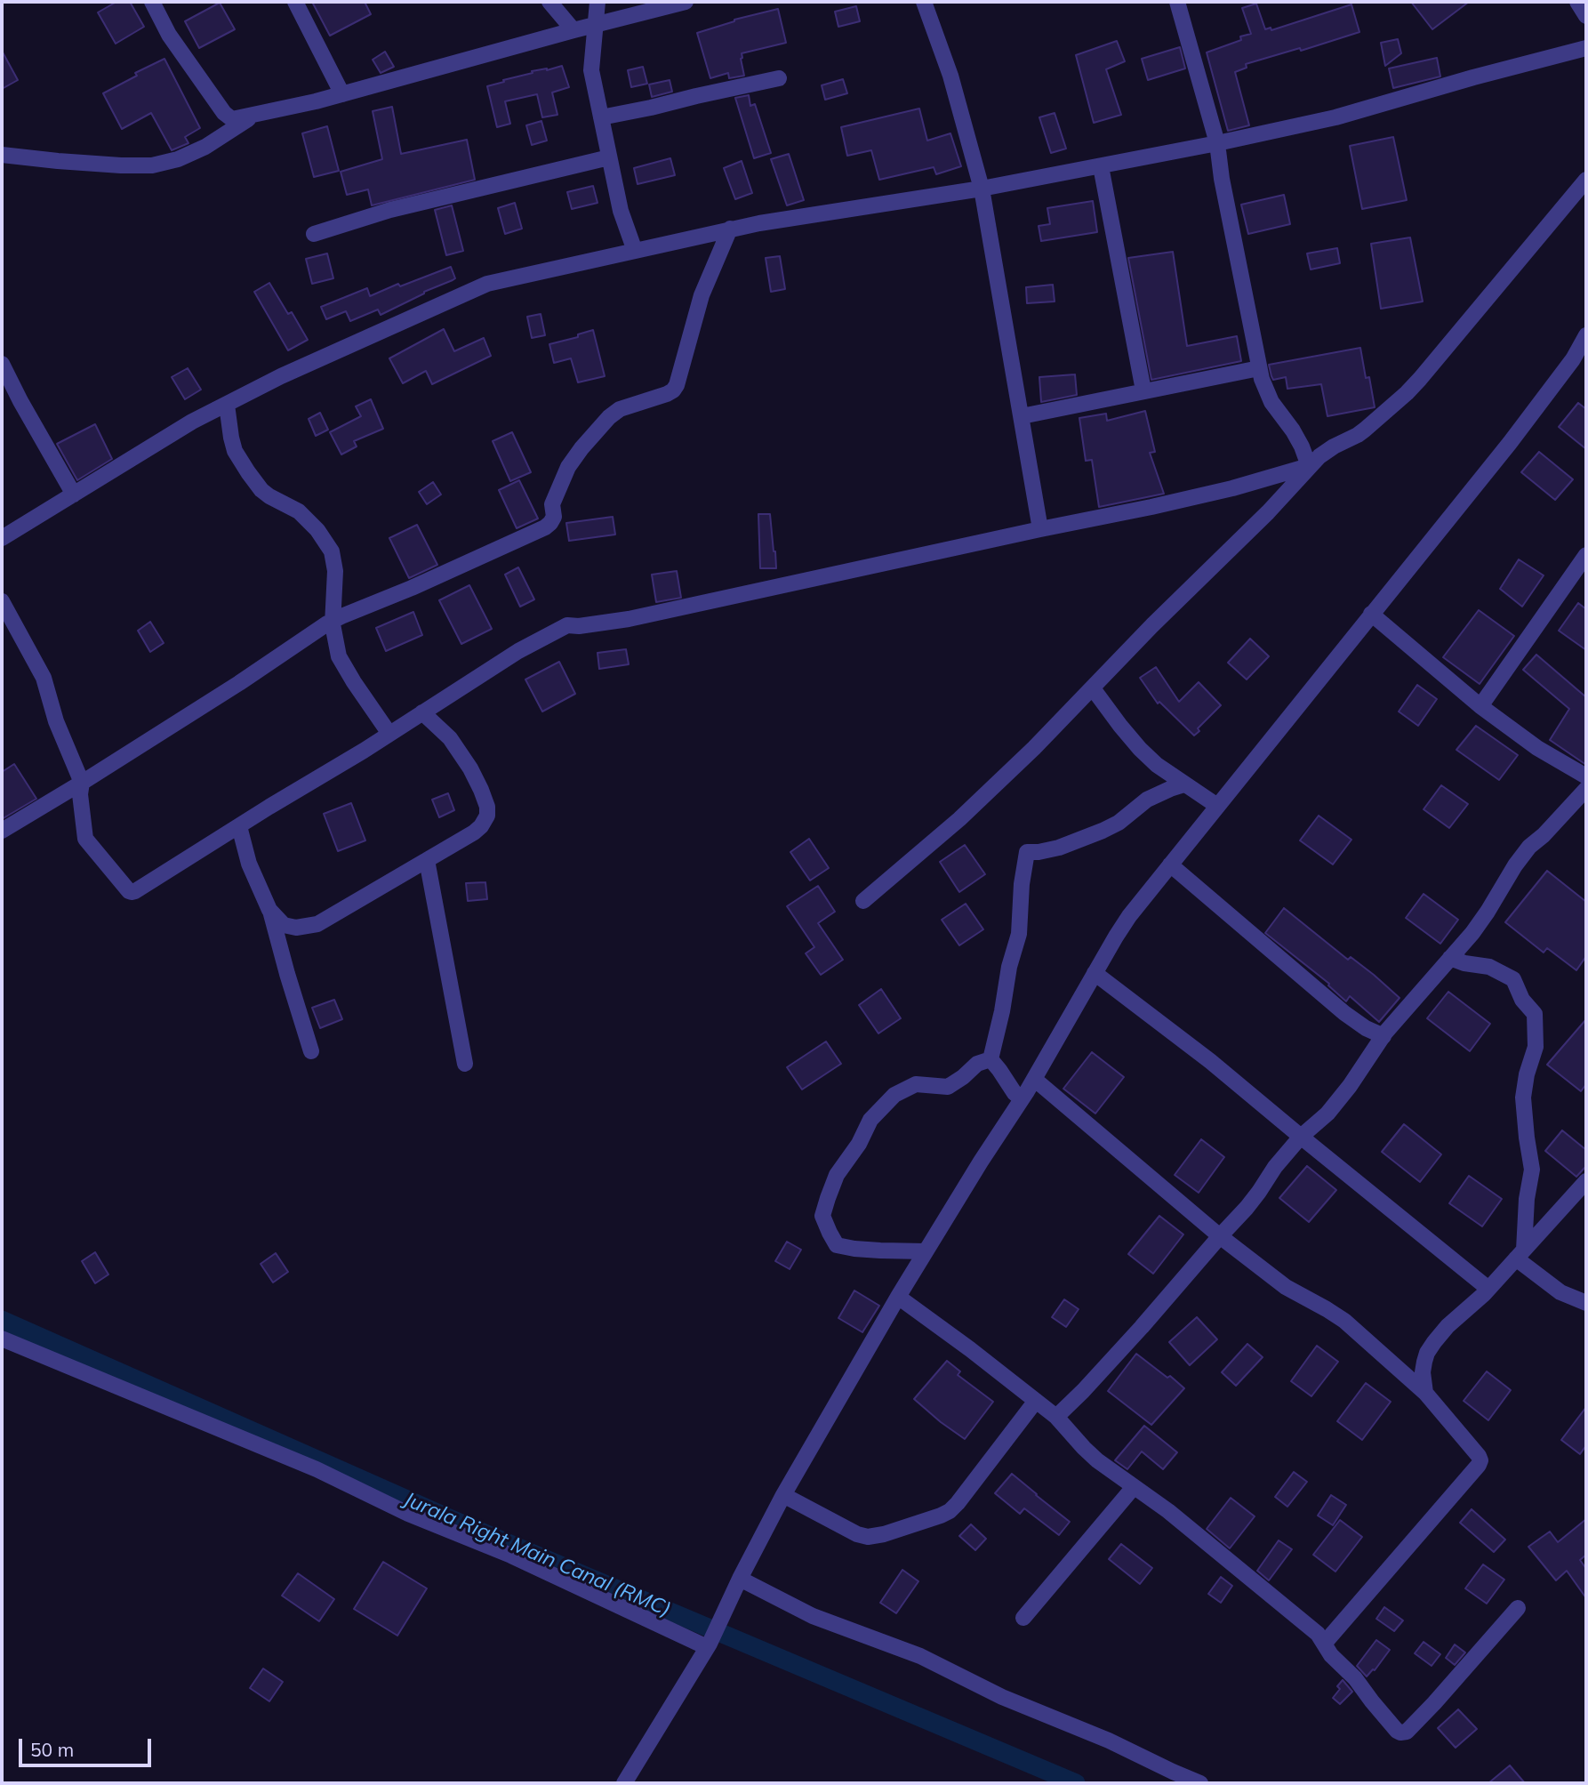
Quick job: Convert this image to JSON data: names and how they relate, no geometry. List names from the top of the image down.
{
  "water": ["Jurala Right Main Canal (RMC)"],
  "scale_bar": "50 m"
}
